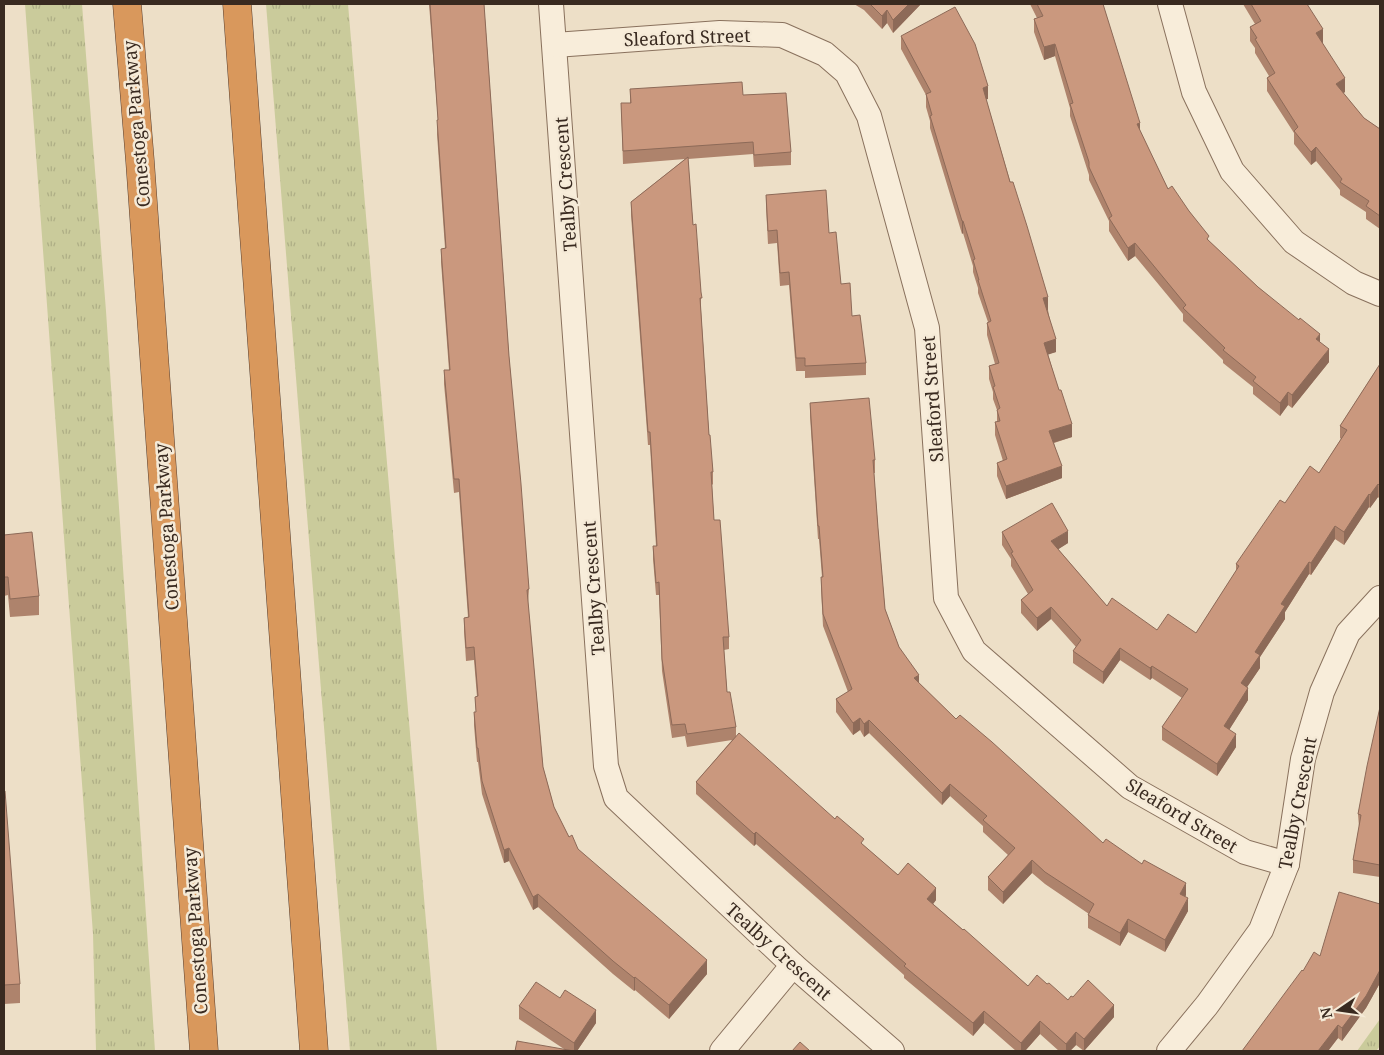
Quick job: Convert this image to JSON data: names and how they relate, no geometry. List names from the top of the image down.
{
  "streets": {
    "highway": ["Conestoga Parkway"],
    "street": ["Sleaford Street", "Tealby Crescent"]
  },
  "crossings": [
    ["Sleaford Street", "Tealby Crescent"]
  ],
  "north": "left"
}
